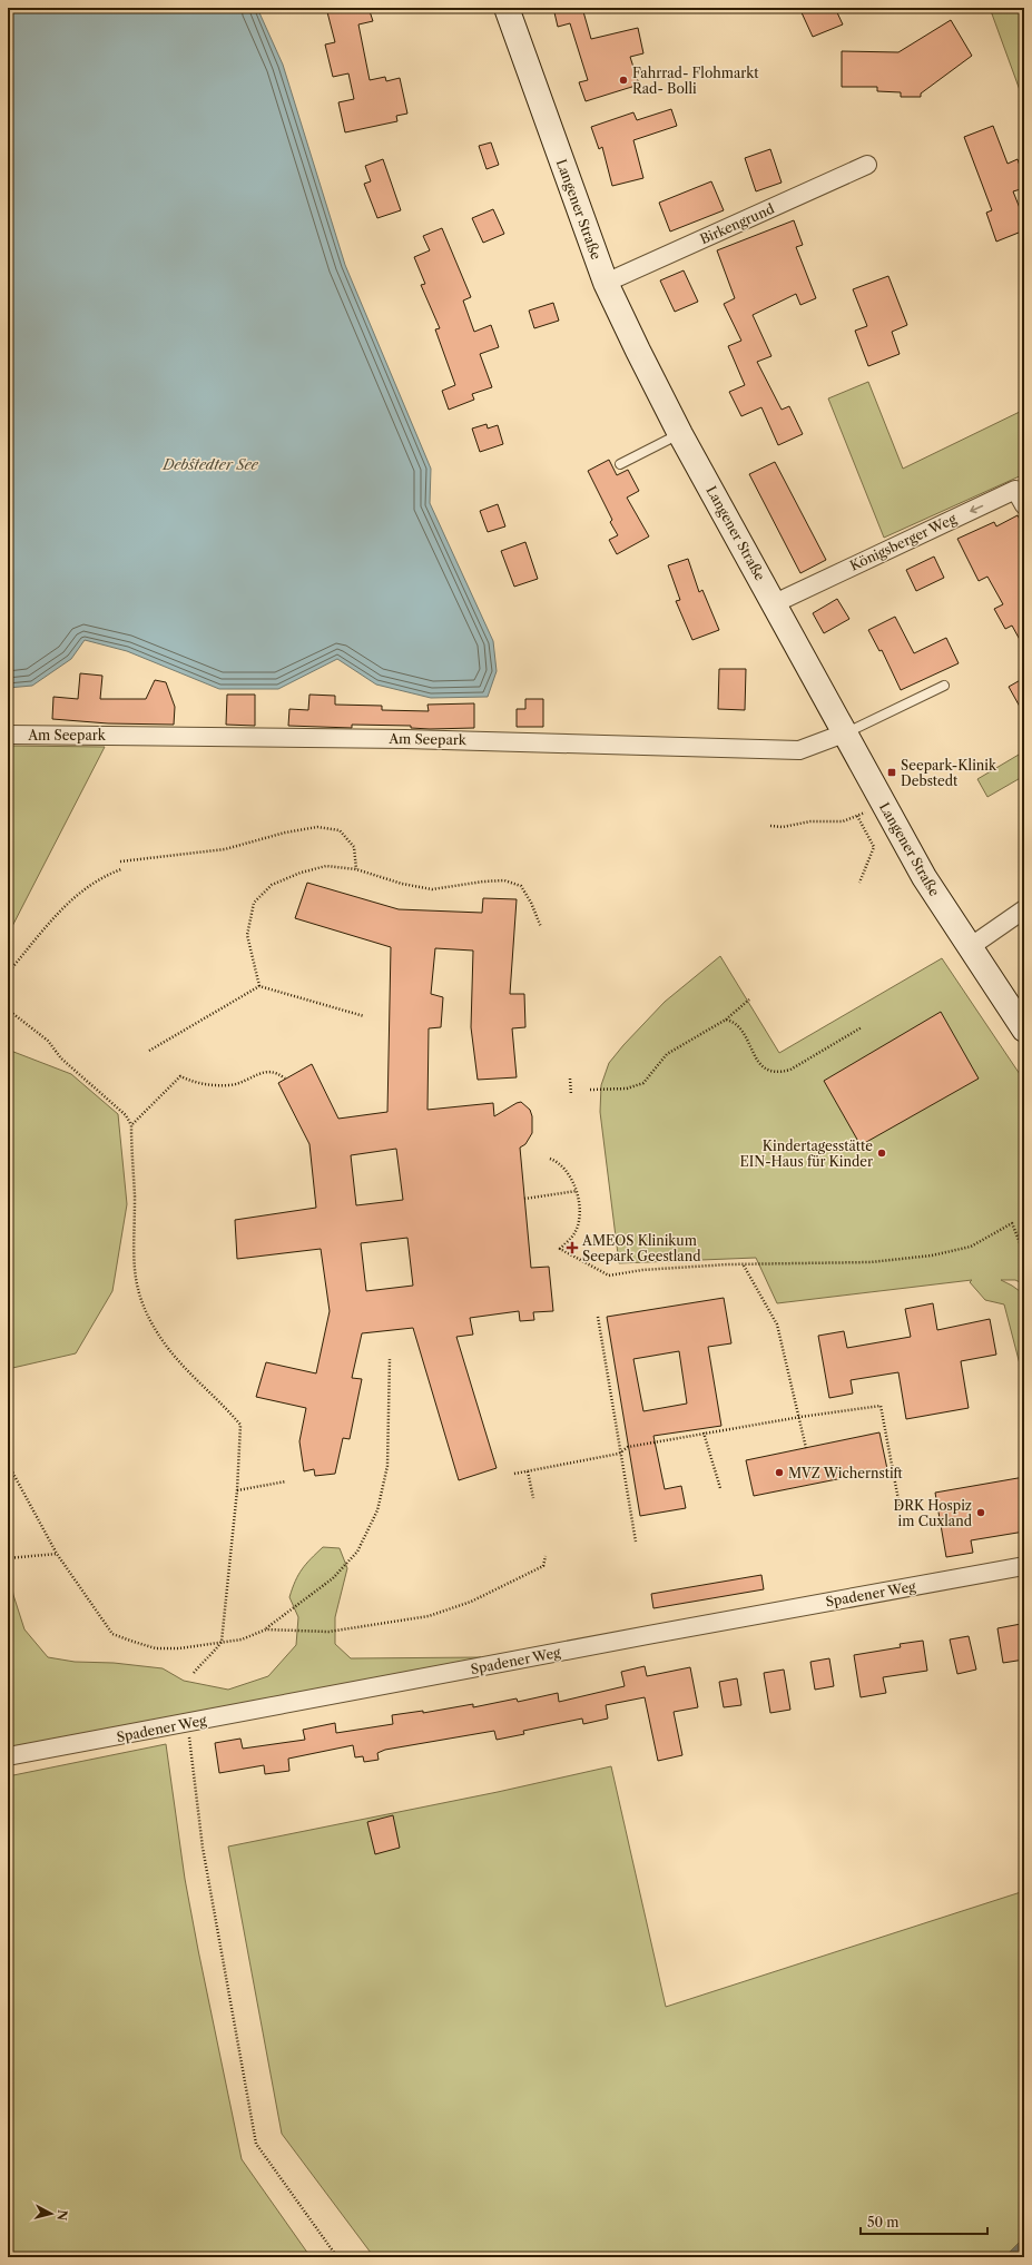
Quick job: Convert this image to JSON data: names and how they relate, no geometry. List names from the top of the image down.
{
  "streets": {
    "main road": ["Langener Straße"],
    "street": [
      "Birkengrund",
      "Königsberger Weg",
      "Am Seepark",
      "Spadener Weg"
    ]
  },
  "crossings": [
    ["Langener Straße", "Birkengrund"],
    ["Langener Straße", "Königsberger Weg"],
    ["Langener Straße", "Am Seepark"]
  ],
  "one_way": ["Königsberger Weg"],
  "water": ["Debstedter See"],
  "places": {
    "other": [
      "Fahrrad- Flohmarkt Rad- Bolli",
      "Kindertagesstätte EIN-Haus für Kinder",
      "MVZ Wichernstift",
      "DRK Hospiz im Cuxland"
    ],
    "transit": ["Seepark-Klinik Debstedt"],
    "health": ["AMEOS Klinikum Seepark Geestland"]
  },
  "scale_bar": "50 m",
  "north": "right"
}
